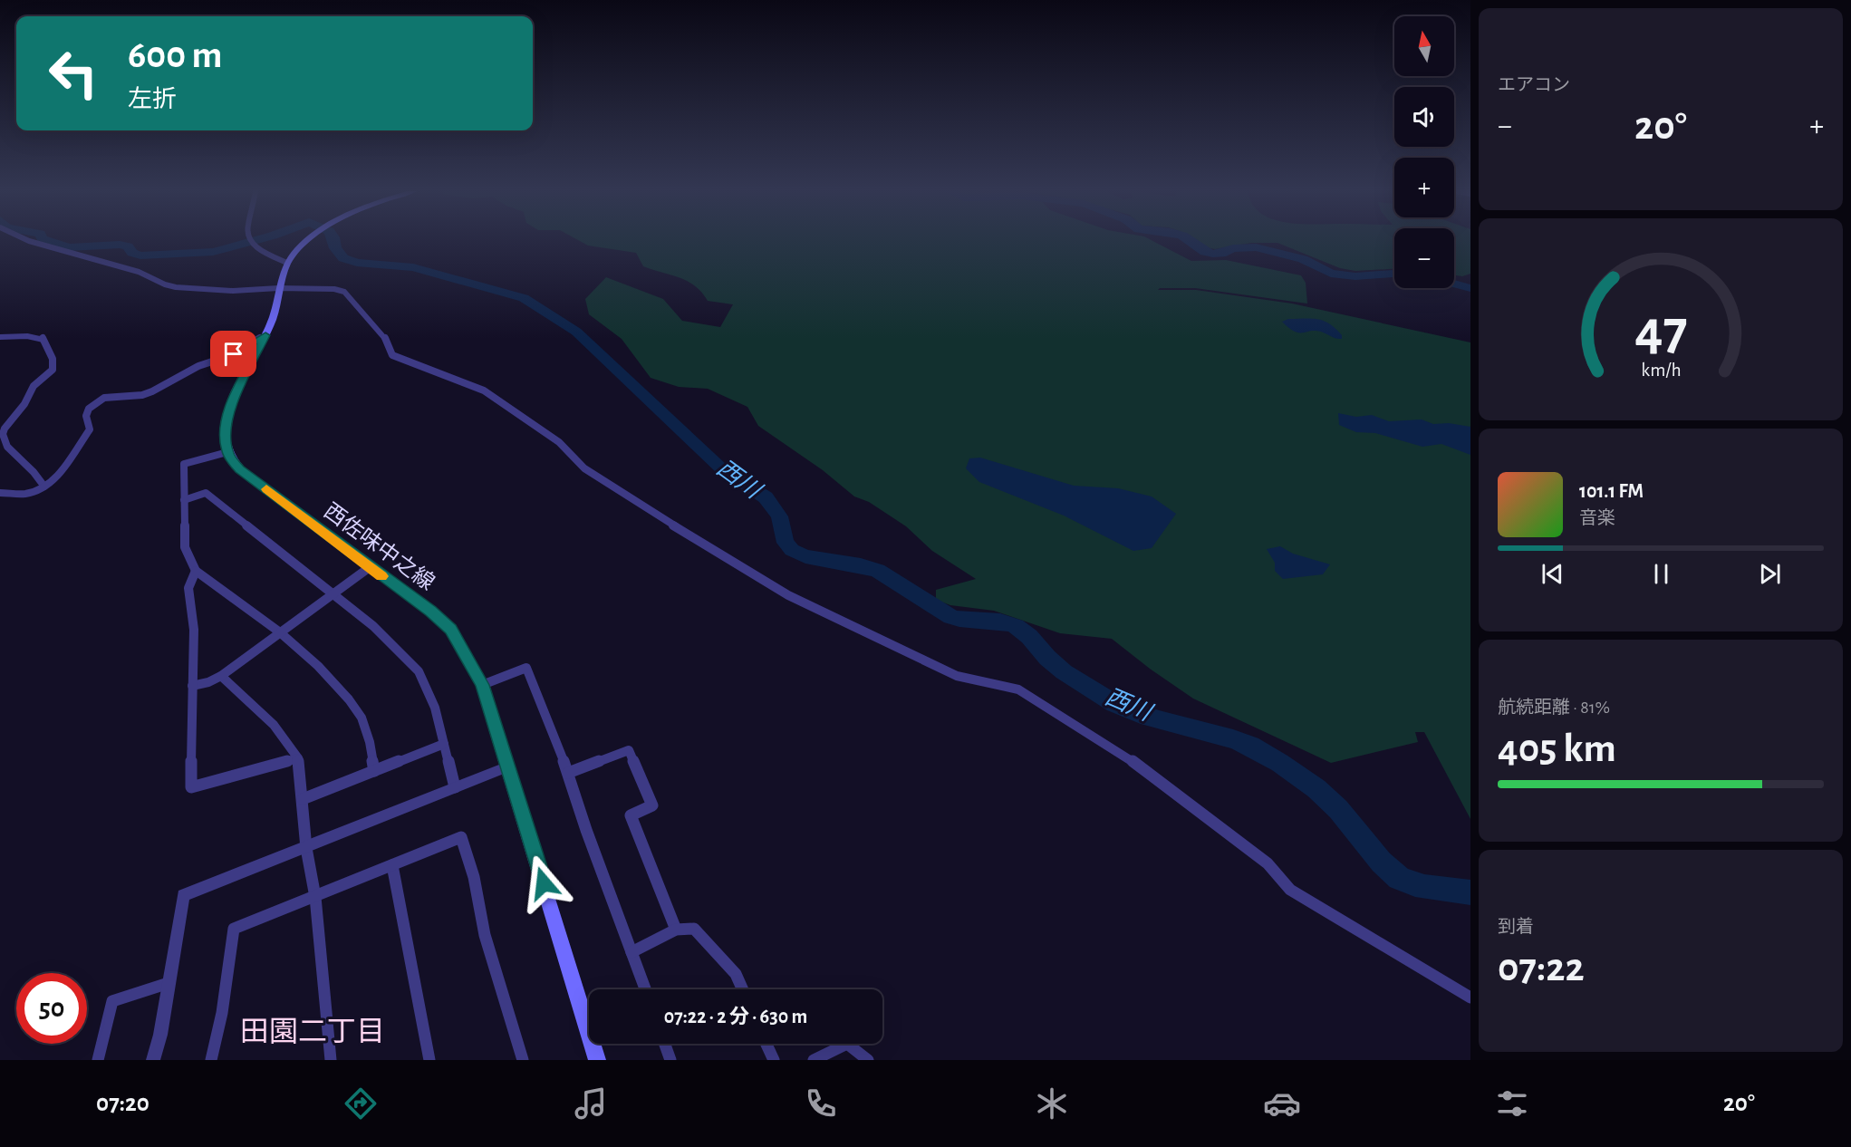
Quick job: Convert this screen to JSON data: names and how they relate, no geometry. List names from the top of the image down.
{
  "streets": {
    "main road": ["西佐味中之線"]
  },
  "districts": ["田園二丁目"],
  "water": ["西川"],
  "north": "top",
  "page": {
    "tile": [
      "エアコン",
      ["航続距離 · 81%", "405 km"],
      ["到着", "07:22"]
    ],
    "map_buttons": ["+", "−"],
    "turn": ["600 m", "左折"],
    "heat": ["−", "20°", "+"],
    "song": ["101.1 FM", "音楽"],
    "limit": "50",
    "trip": "07:22 · 2 分 · 630 m",
    "tabs": ["07:20", "20°"],
    "gauge": ["47", "km/h"]
  }
}
